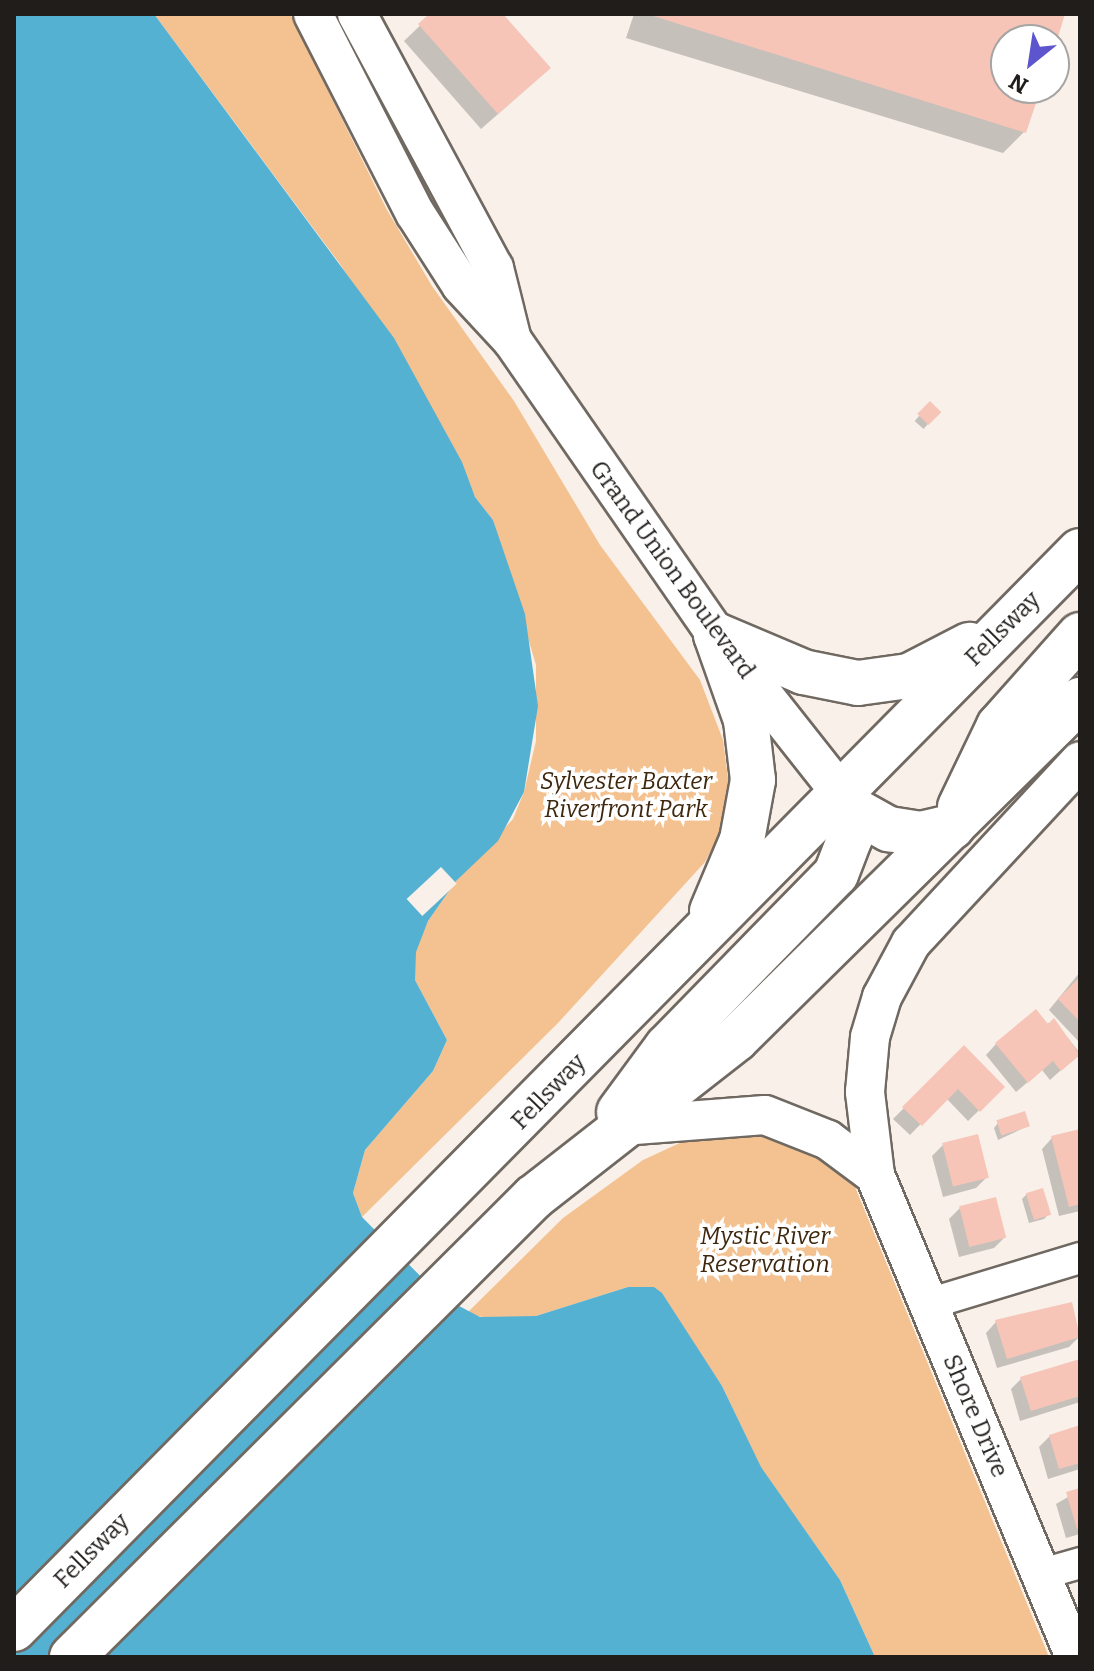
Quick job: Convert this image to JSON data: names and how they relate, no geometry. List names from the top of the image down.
{
  "streets": {
    "highway": ["Fellsway"],
    "street": ["Grand Union Boulevard", "Shore Drive"]
  },
  "crossings": [
    ["Grand Union Boulevard", "Fellsway"]
  ],
  "parks": ["Sylvester Baxter Riverfront Park", "Mystic River Reservation"],
  "north": "bottom left"
}
